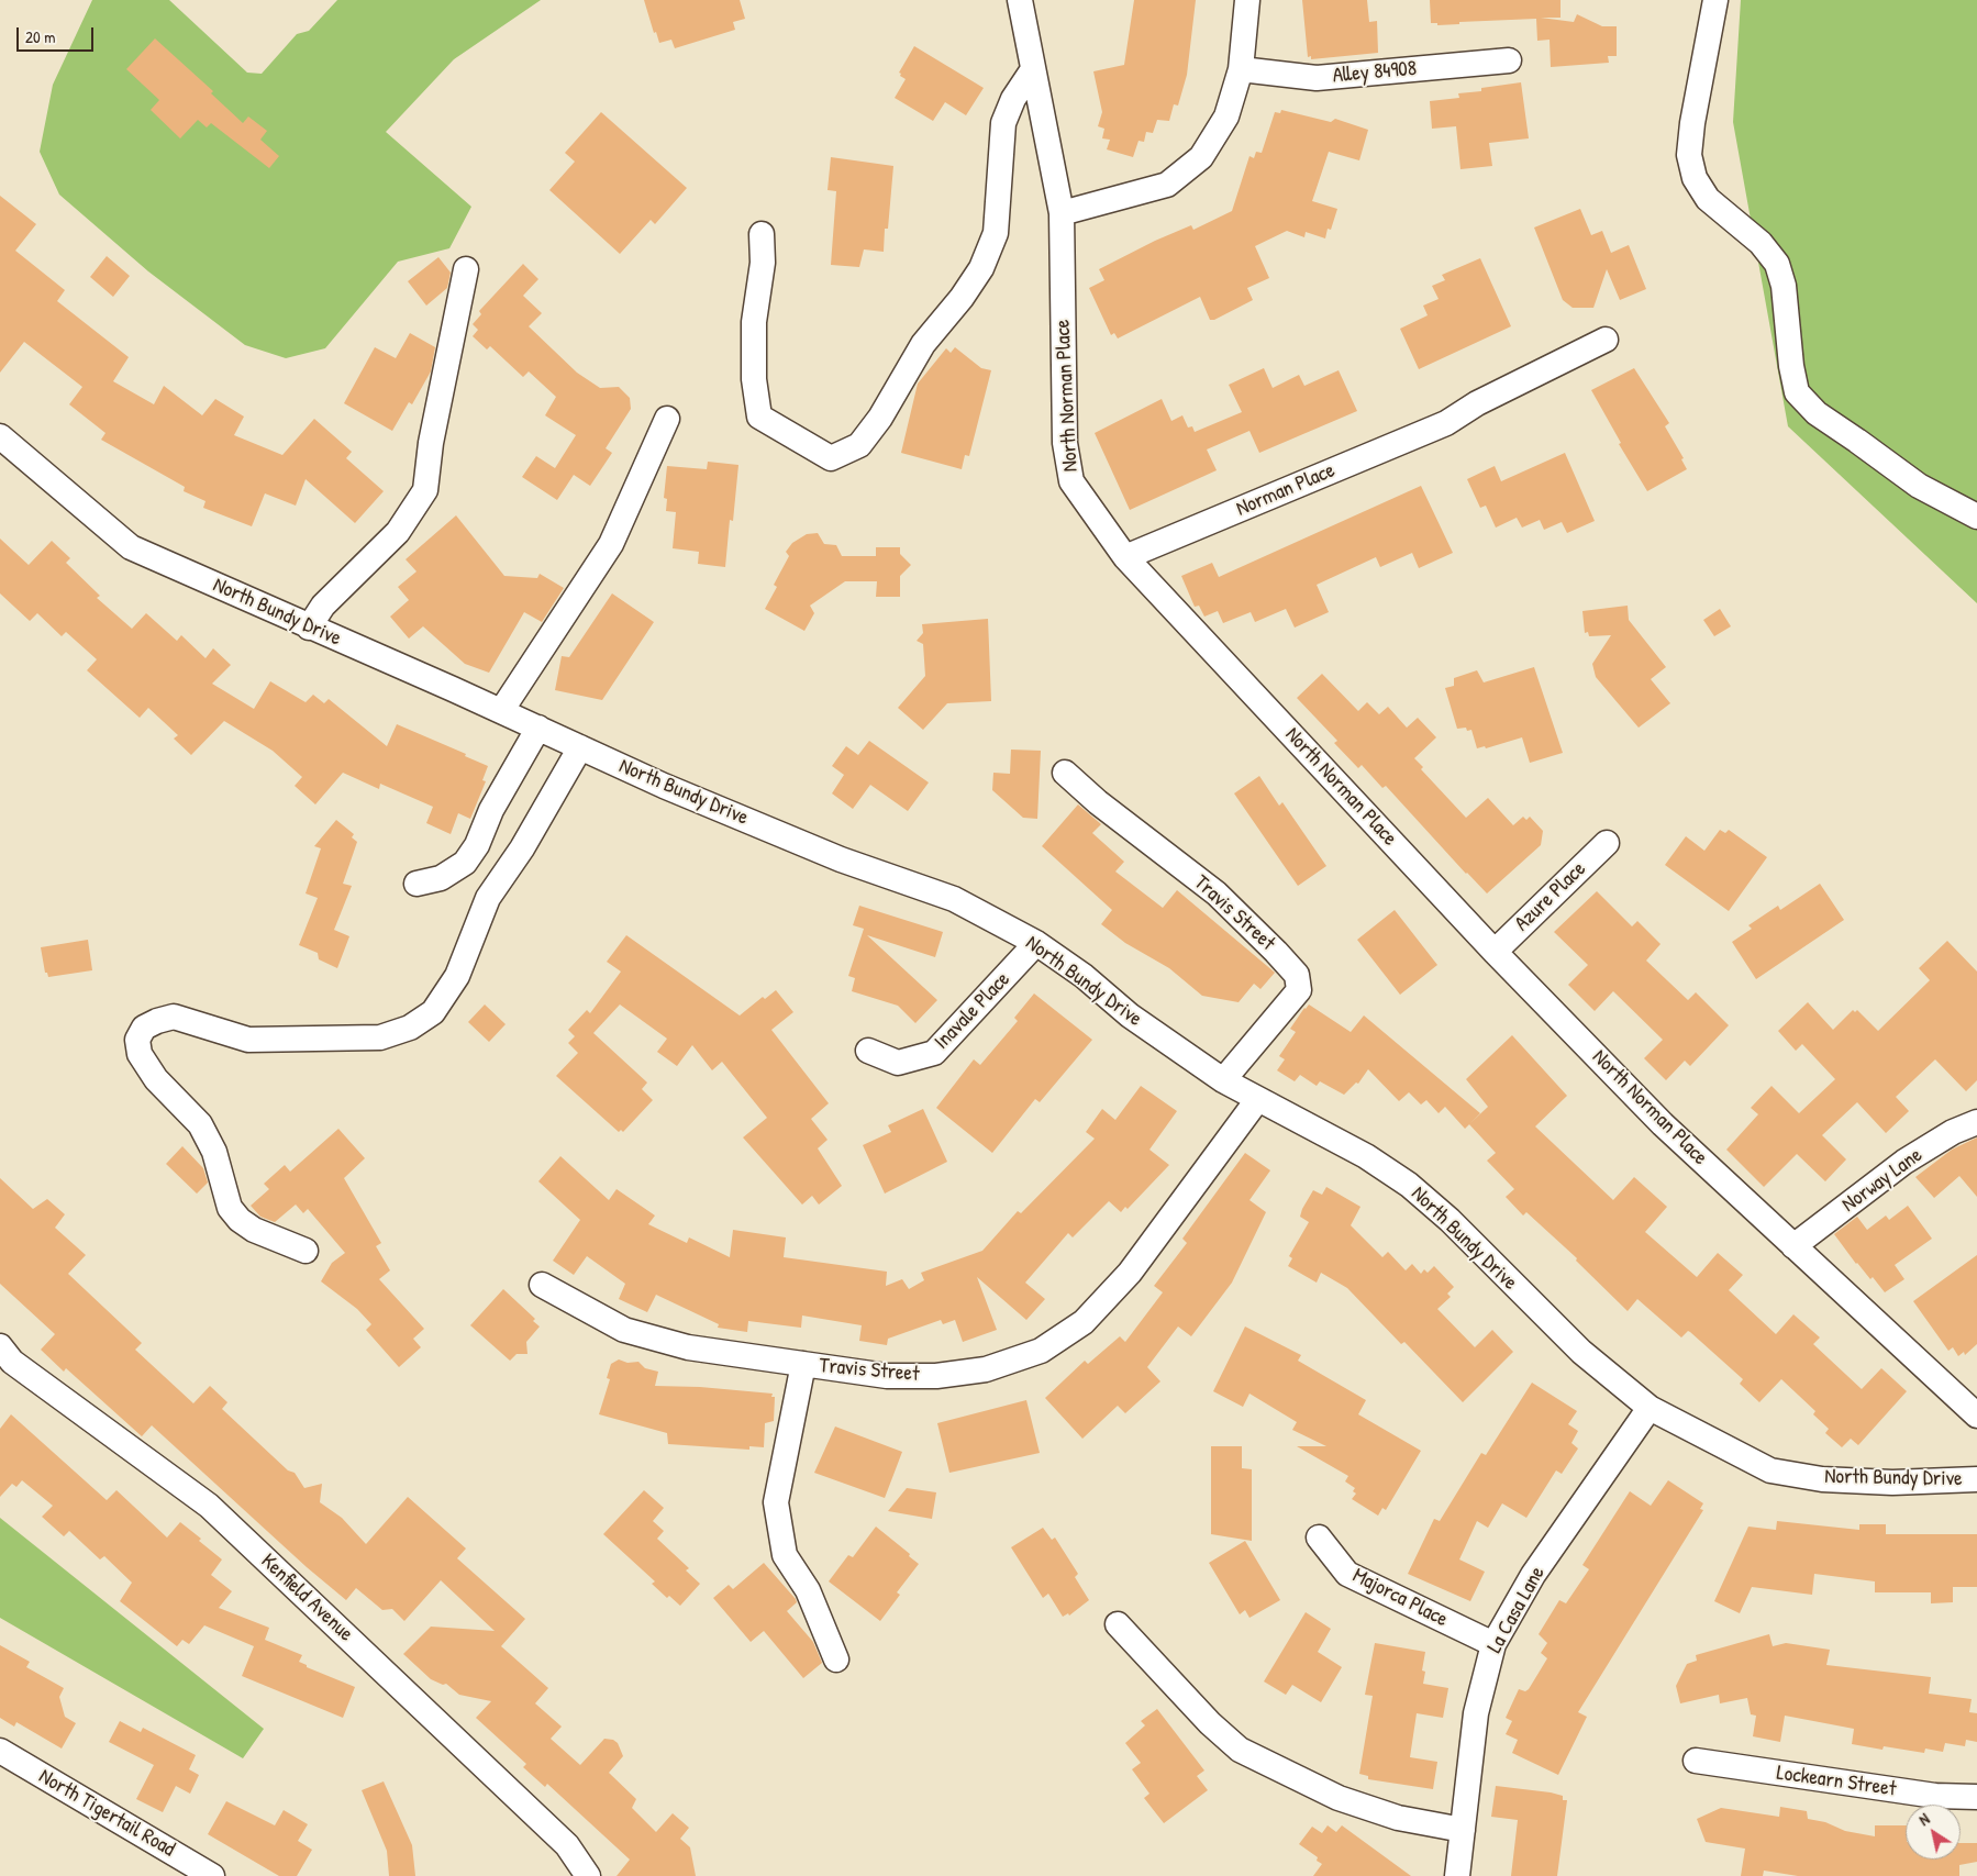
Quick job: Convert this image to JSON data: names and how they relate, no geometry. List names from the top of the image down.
{
  "streets": {
    "street": [
      "Alley 84908",
      "North Norman Place",
      "Norman Place",
      "North Bundy Drive",
      "Azure Place",
      "Travis Street",
      "Inavale Place",
      "Norway Lane",
      "Kenfield Avenue",
      "Majorca Place",
      "La Casa Lane",
      "Lockearn Street",
      "North Tigertail Road"
    ]
  },
  "crossings": [
    ["North Norman Place", "Norman Place"],
    ["North Norman Place", "Azure Place"],
    ["North Norman Place", "Norway Lane"],
    ["North Bundy Drive", "Travis Street"],
    ["North Bundy Drive", "Inavale Place"],
    ["North Bundy Drive", "La Casa Lane"],
    ["Majorca Place", "La Casa Lane"]
  ],
  "scale_bar": "20 m",
  "north": "top left"
}
